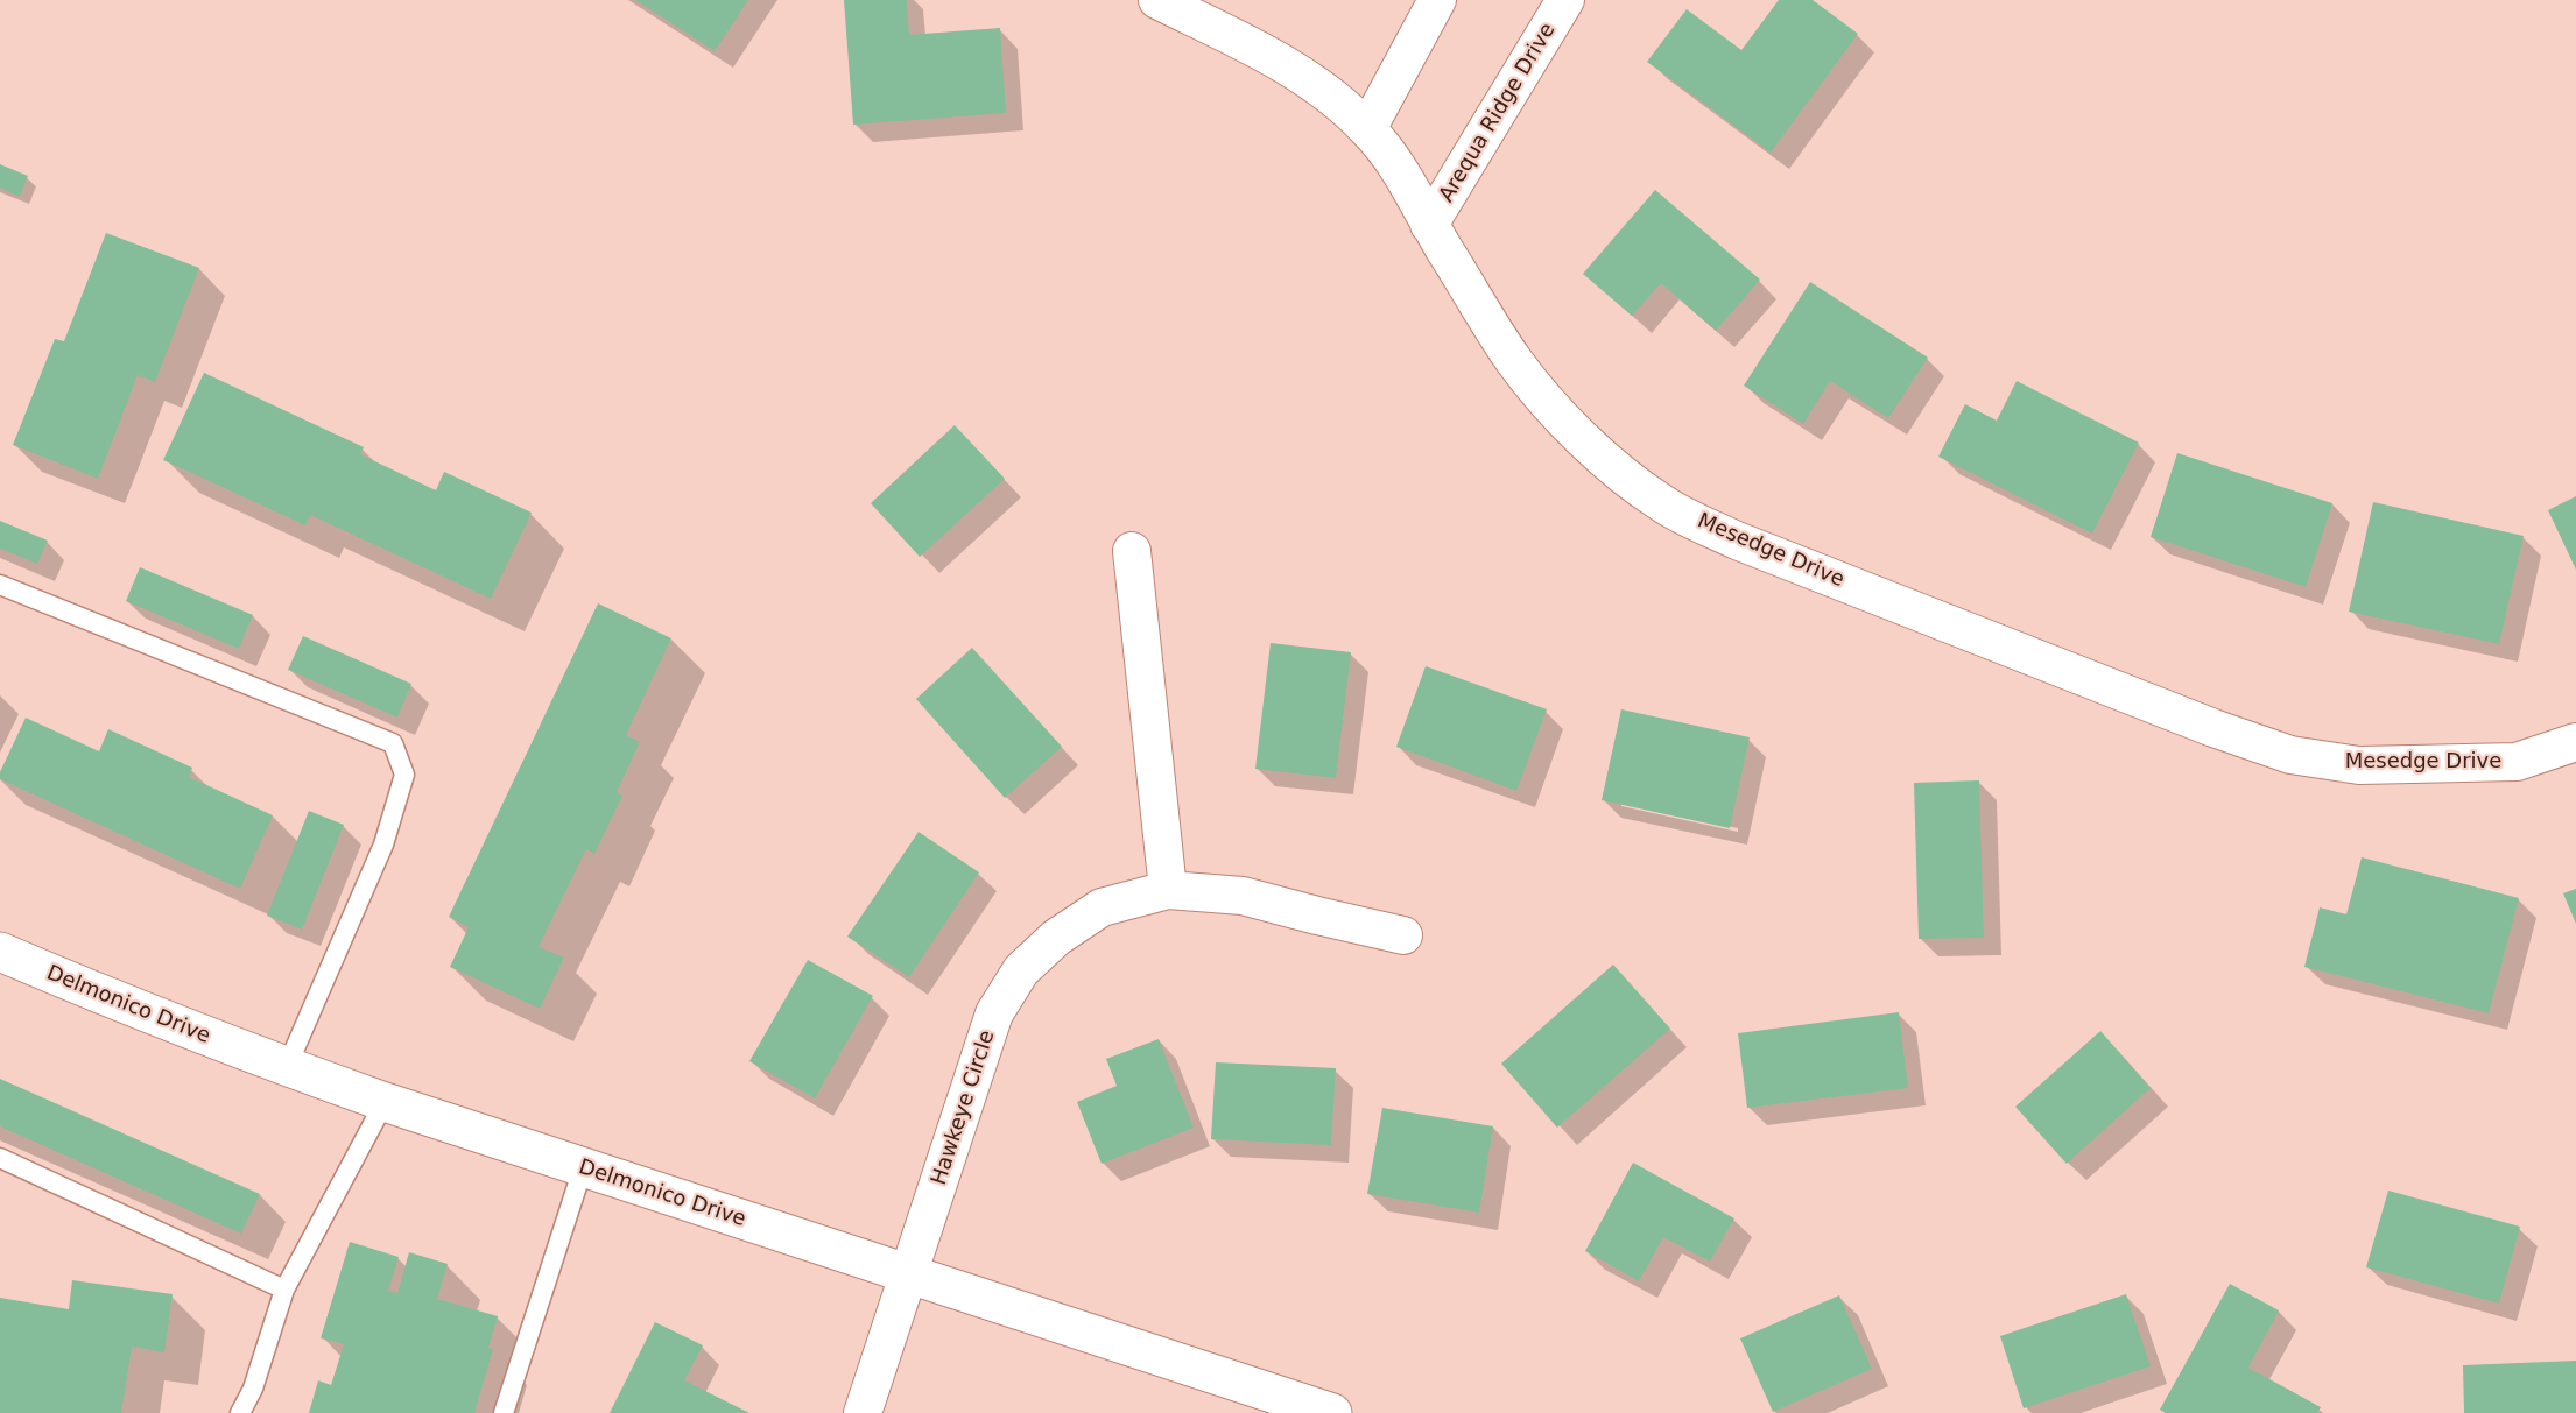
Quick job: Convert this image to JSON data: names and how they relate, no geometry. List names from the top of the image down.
{
  "streets": {
    "street": [
      "Arequa Ridge Drive",
      "Mesedge Drive",
      "Delmonico Drive",
      "Hawkeye Circle"
    ]
  },
  "crossings": [
    ["Arequa Ridge Drive", "Mesedge Drive"],
    ["Delmonico Drive", "Hawkeye Circle"]
  ]
}
